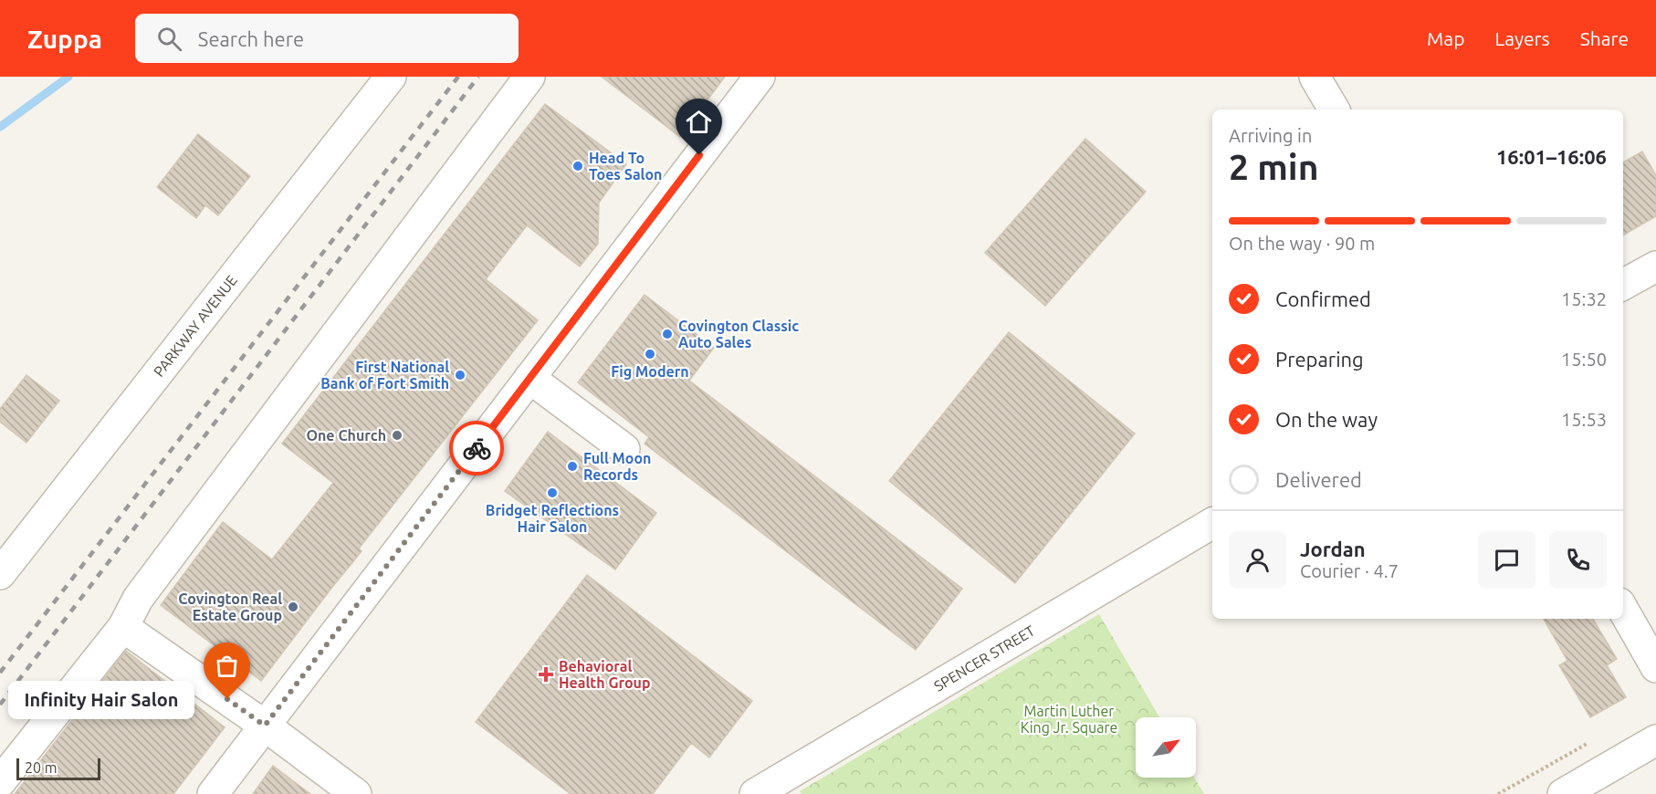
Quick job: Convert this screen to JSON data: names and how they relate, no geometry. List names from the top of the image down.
{
  "streets": {
    "street": ["PARKWAY AVENUE", "SPENCER STREET"]
  },
  "parks": ["Martin Luther King Jr. Square"],
  "places": {
    "other": [
      "Head To Toes Salon",
      "Covington Classic Auto Sales",
      "Fig Modern",
      "First National Bank of Fort Smith",
      "One Church",
      "Full Moon Records",
      "Bridget Reflections Hair Salon",
      "Covington Real Estate Group",
      "Infinity Hair Salon"
    ],
    "health": ["Behavioral Health Group"]
  },
  "scale_bar": "20 m",
  "north": "top right",
  "page": {
    "header": "Zuppa",
    "search": "Search here",
    "nav": ["Map", "Layers", "Share"],
    "heading": ["2 min", "Arriving in", "16:01–16:06"],
    "panel": ["Jordan", "Courier · 4.7"],
    "bar": "On the way · 90 m",
    "list": [
      ["Confirmed", "15:32"],
      ["Preparing", "15:50"],
      ["On the way", "15:53"],
      "Delivered"
    ],
    "bubble": "Infinity Hair Salon",
    "scale": "20 m"
  }
}
